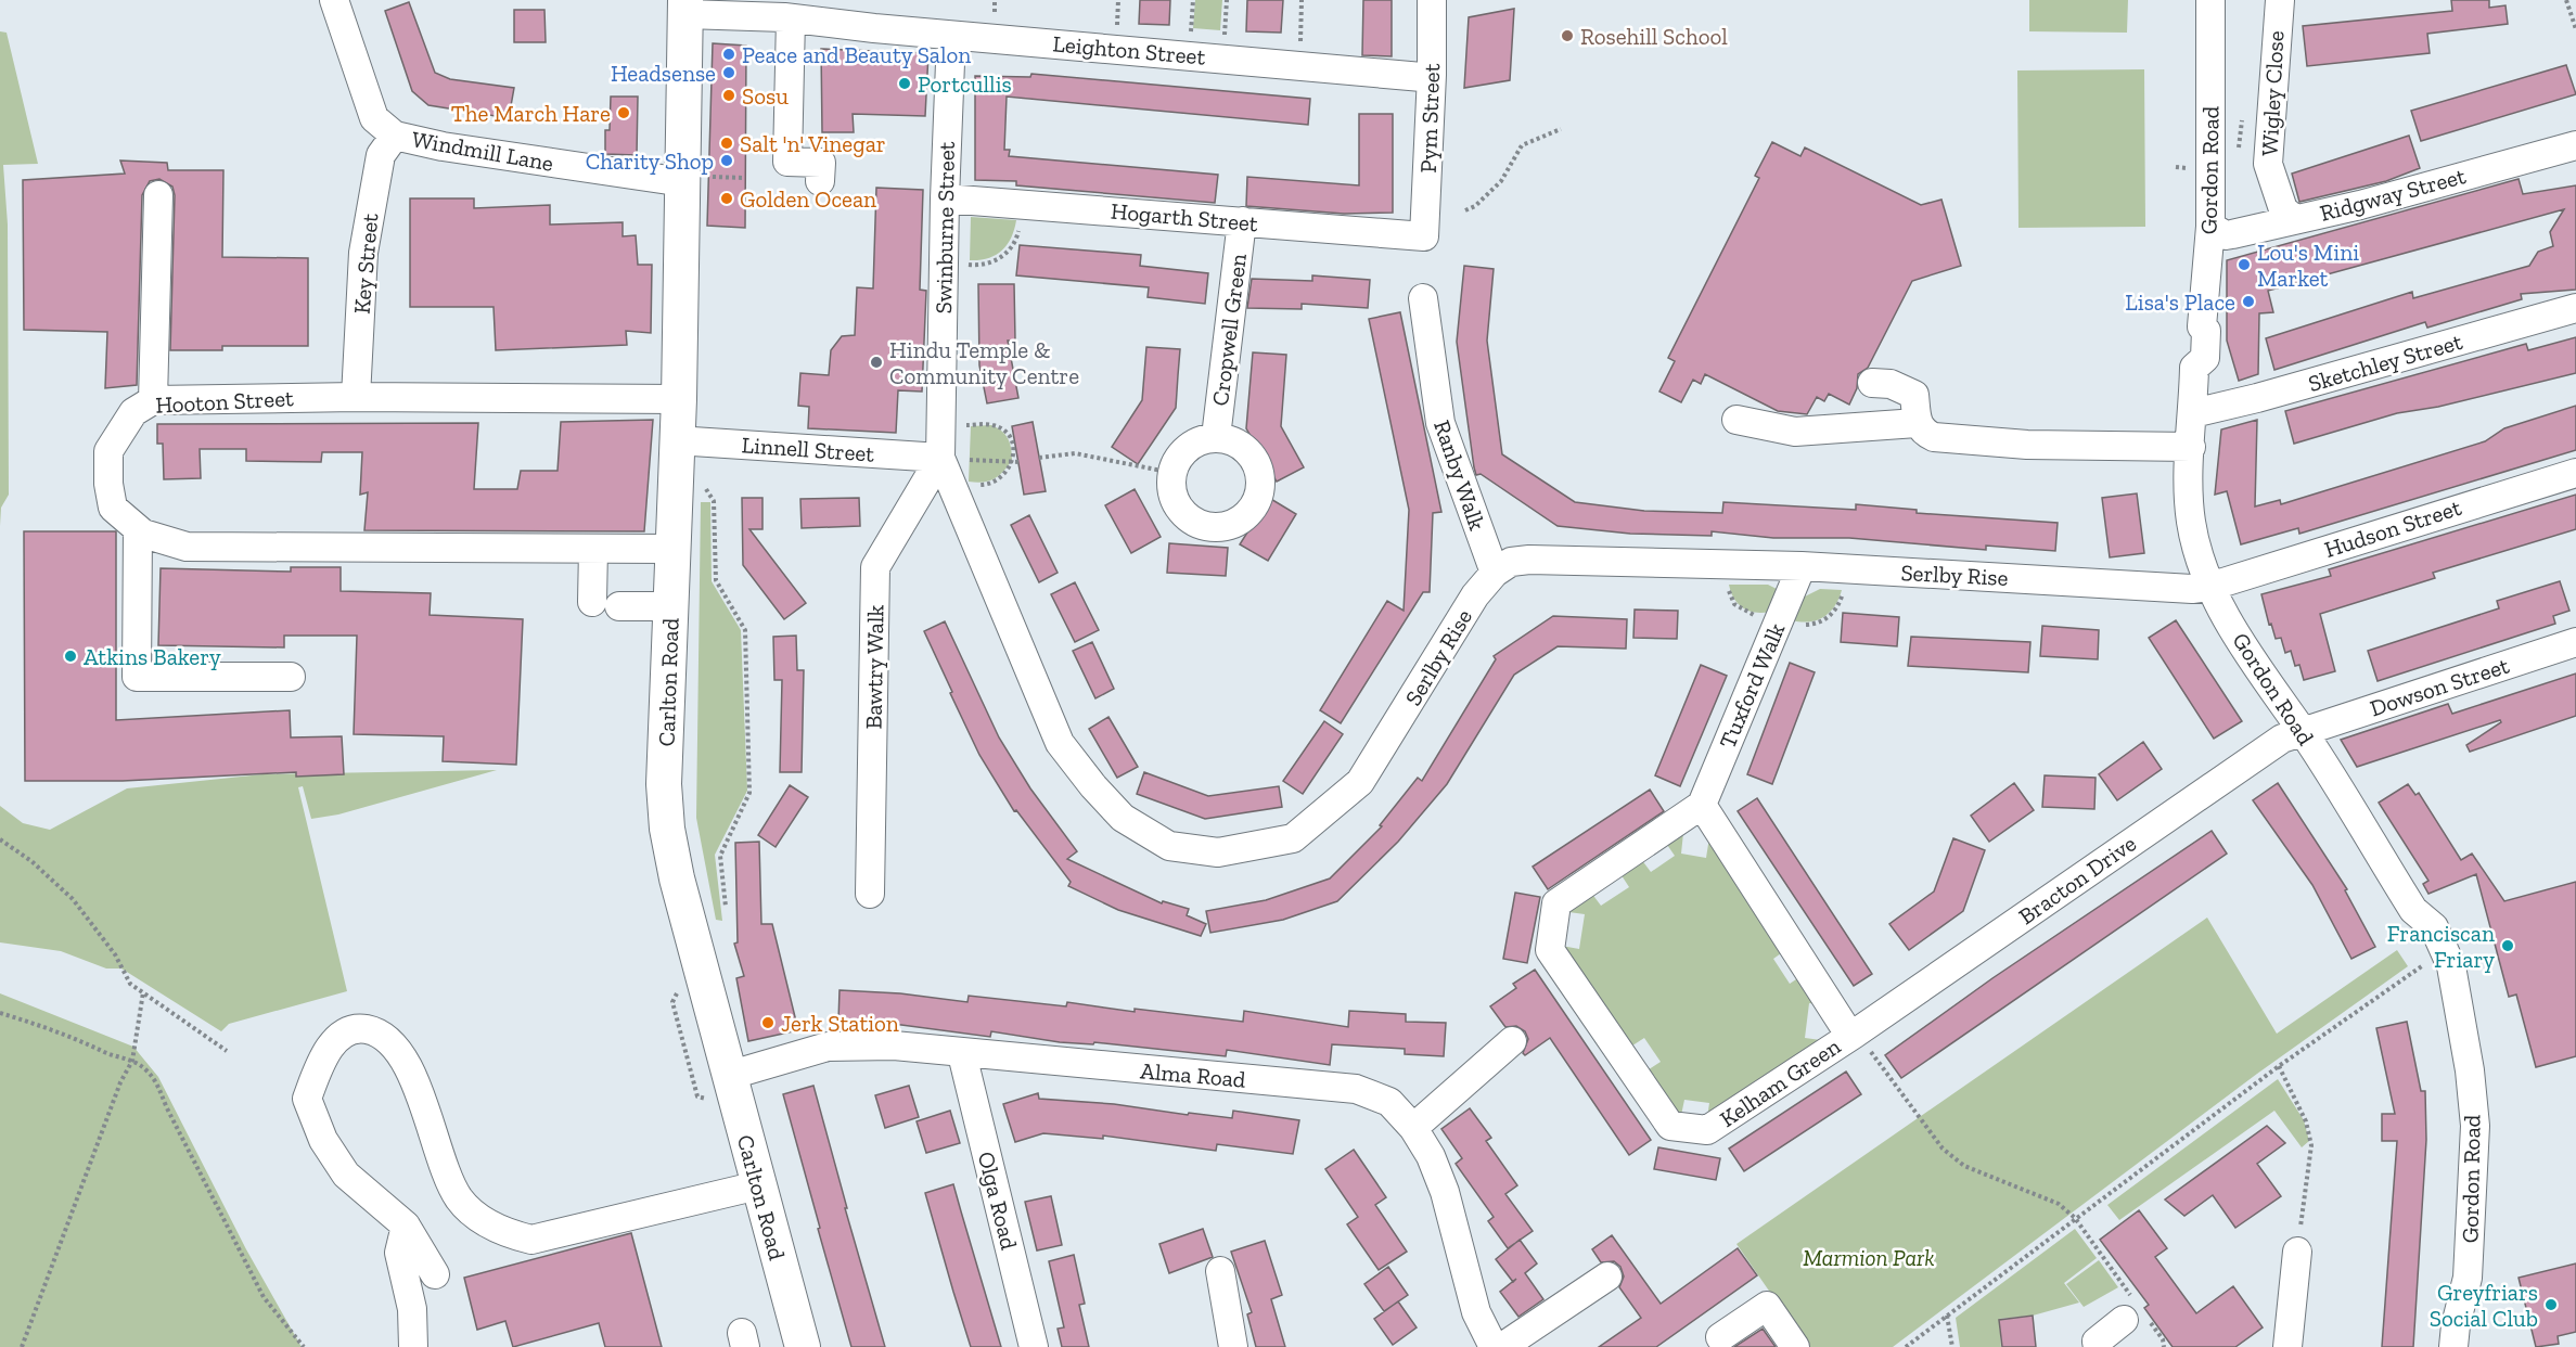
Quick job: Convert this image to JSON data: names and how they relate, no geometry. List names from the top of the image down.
{
  "streets": {
    "main road": ["Carlton Road"],
    "street": [
      "Leighton Street",
      "Wigley Close",
      "Pym Street",
      "Windmill Lane",
      "Gordon Road",
      "Ridgway Street",
      "Hogarth Street",
      "Swinburne Street",
      "Key Street",
      "Cropwell Green",
      "Sketchley Street",
      "Hooton Street",
      "Linnell Street",
      "Ranby Walk",
      "Hudson Street",
      "Serlby Rise",
      "Bawtry Walk",
      "Tuxford Walk",
      "Dowson Street",
      "Bracton Drive",
      "Alma Road",
      "Kelham Green",
      "Olga Road"
    ]
  },
  "crossings": [
    ["Leighton Street", "Pym Street"],
    ["Leighton Street", "Swinburne Street"],
    ["Leighton Street", "Carlton Road"],
    ["Wigley Close", "Ridgway Street"],
    ["Pym Street", "Hogarth Street"],
    ["Windmill Lane", "Key Street"],
    ["Windmill Lane", "Carlton Road"],
    ["Gordon Road", "Ridgway Street"],
    ["Gordon Road", "Sketchley Street"],
    ["Gordon Road", "Hudson Street"],
    ["Gordon Road", "Serlby Rise"],
    ["Gordon Road", "Dowson Street"],
    ["Gordon Road", "Bracton Drive"],
    ["Hogarth Street", "Swinburne Street"],
    ["Hogarth Street", "Cropwell Green"],
    ["Swinburne Street", "Linnell Street"],
    ["Swinburne Street", "Serlby Rise"],
    ["Swinburne Street", "Bawtry Walk"],
    ["Key Street", "Hooton Street"],
    ["Hooton Street", "Carlton Road"],
    ["Linnell Street", "Serlby Rise"],
    ["Linnell Street", "Bawtry Walk"],
    ["Linnell Street", "Carlton Road"],
    ["Ranby Walk", "Serlby Rise"],
    ["Hudson Street", "Serlby Rise"],
    ["Serlby Rise", "Bawtry Walk"],
    ["Serlby Rise", "Tuxford Walk"],
    ["Carlton Road", "Alma Road"],
    ["Tuxford Walk", "Kelham Green"],
    ["Dowson Street", "Bracton Drive"],
    ["Bracton Drive", "Kelham Green"],
    ["Alma Road", "Olga Road"]
  ],
  "parks": ["Marmion Park"],
  "places": [
    "Rosehill School",
    "Peace and Beauty Salon",
    "Headsense",
    "Portcullis",
    "Sosu",
    "The March Hare",
    "Salt 'n' Vinegar",
    "Charity Shop",
    "Golden Ocean",
    "Lou's Mini Market",
    "Lisa's Place",
    "Hindu Temple & Community Centre",
    "Atkins Bakery",
    "Franciscan Friary",
    "Jerk Station",
    "Greyfriars Social Club"
  ]
}
